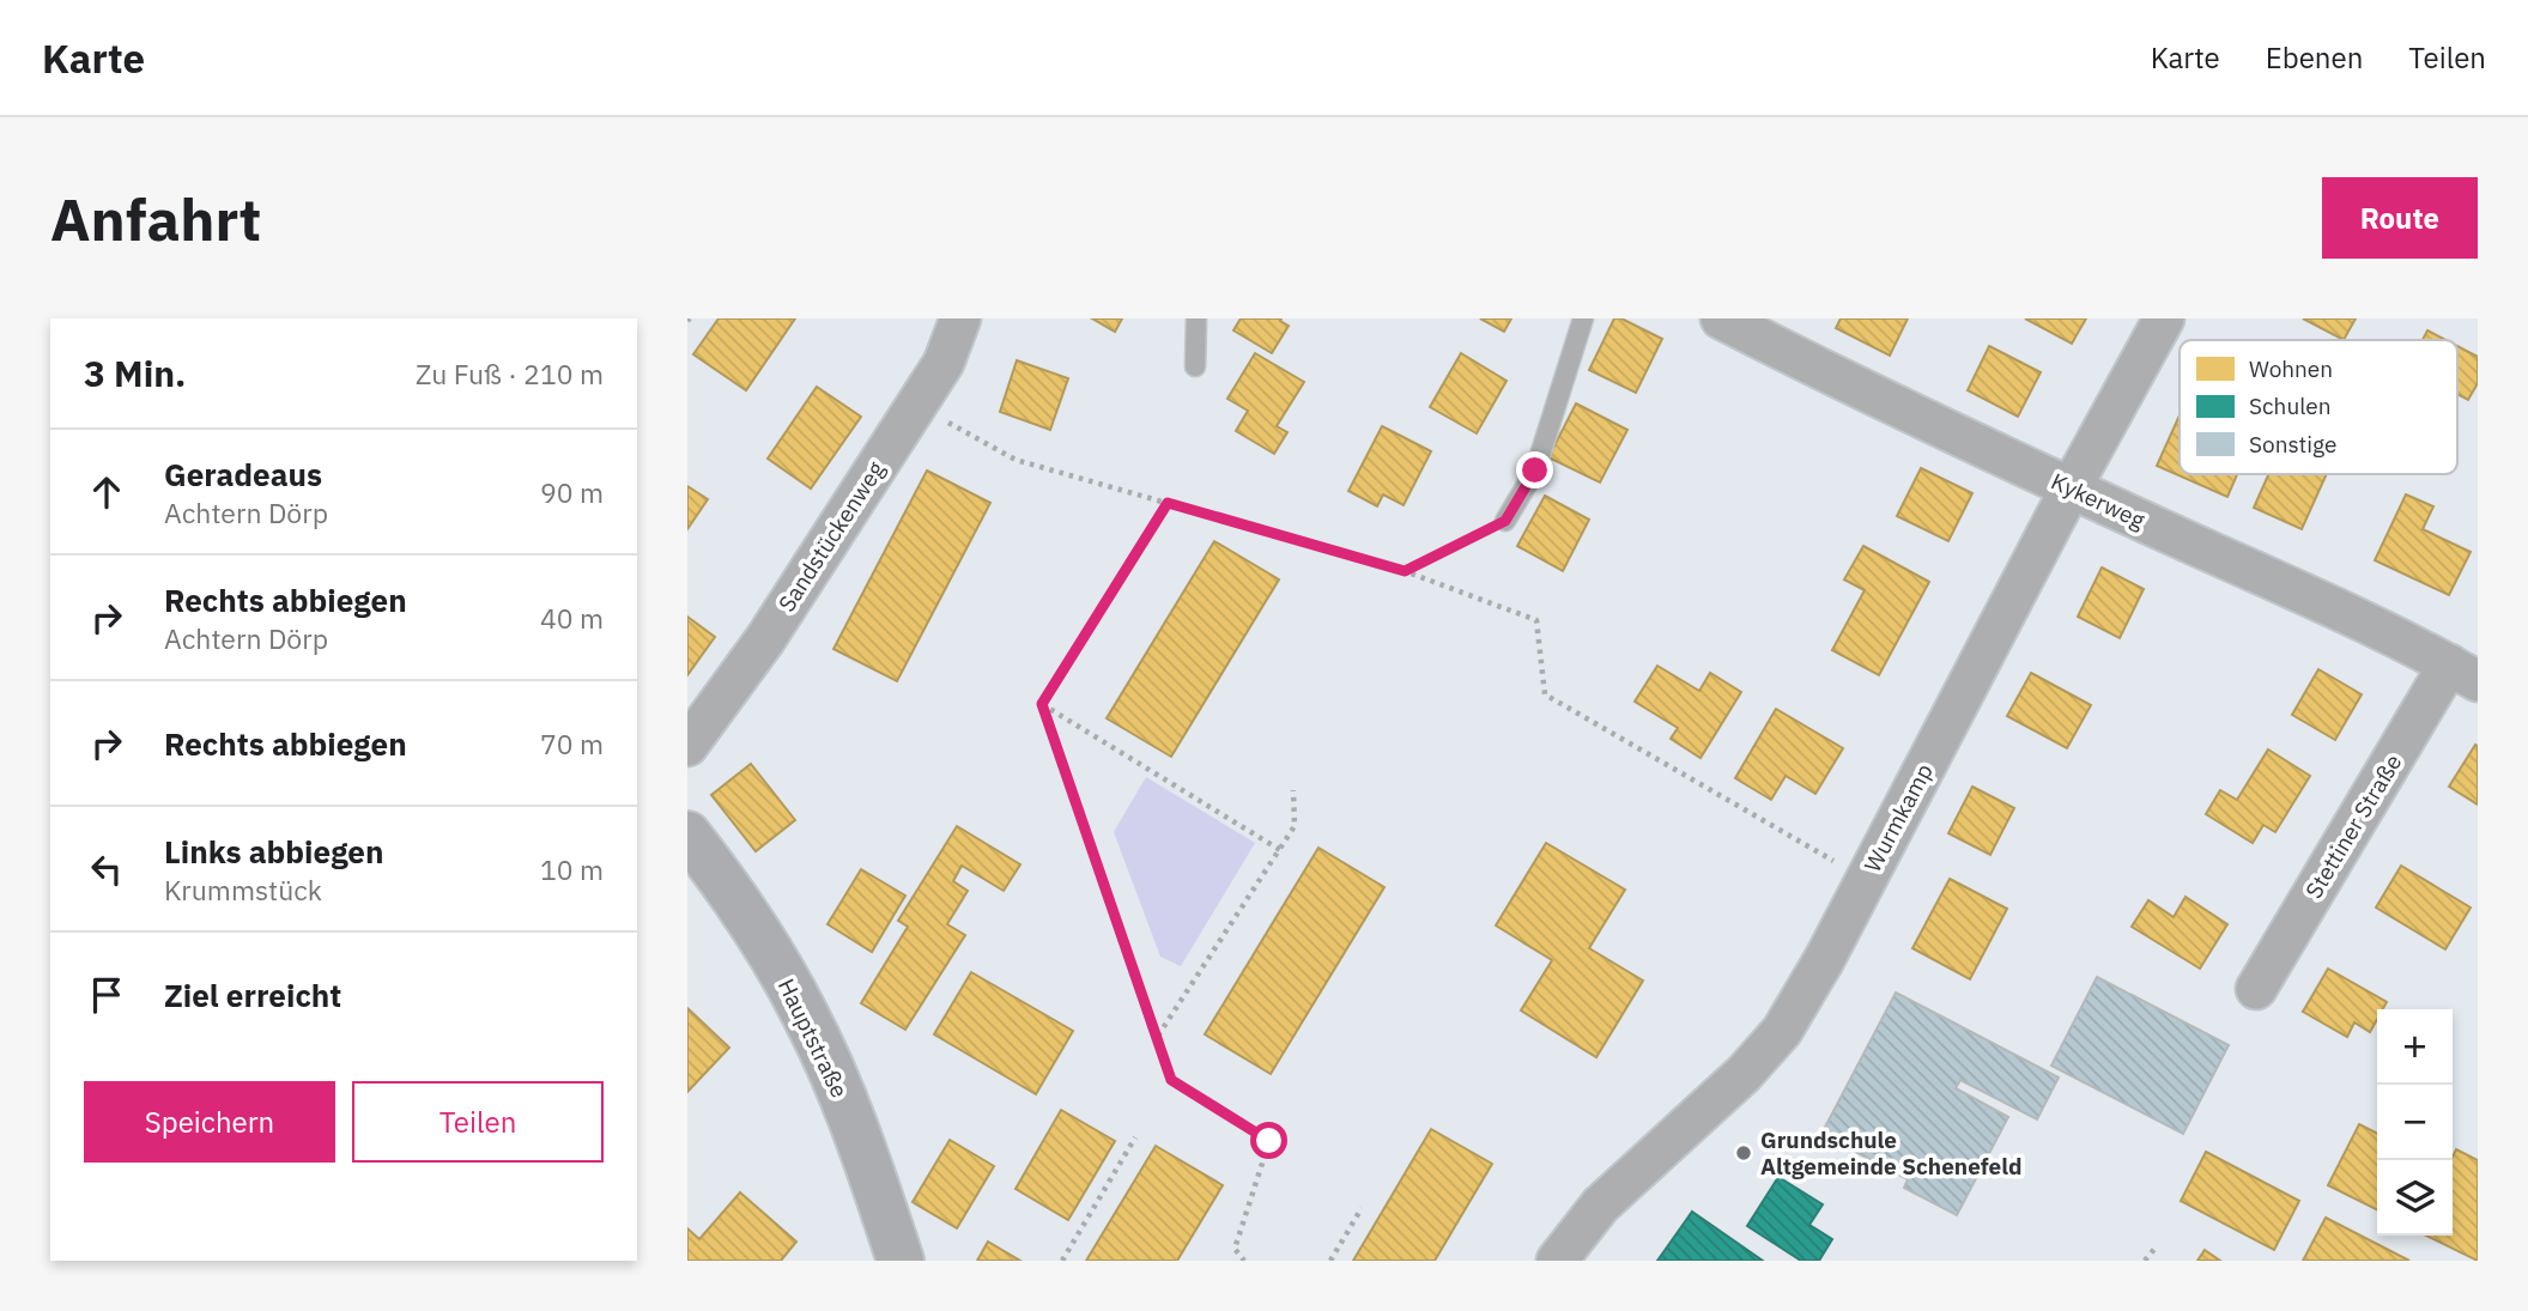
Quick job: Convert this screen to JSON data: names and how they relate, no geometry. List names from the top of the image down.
{
  "streets": {
    "main road": ["Hauptstraße"],
    "street": [
      "Kykerweg",
      "Sandstückenweg",
      "Wurmkamp",
      "Stettiner Straße"
    ]
  },
  "crossings": [
    ["Kykerweg", "Wurmkamp"],
    ["Kykerweg", "Stettiner Straße"]
  ],
  "places": ["Grundschule Altgemeinde Schenefeld"],
  "legend": ["Wohnen", "Schulen", "Sonstige"],
  "page": {
    "header": "Karte",
    "nav": ["Karte", "Ebenen", "Teilen"],
    "buttons": [
      "Route",
      ["Speichern", "Teilen"]
    ],
    "title": "Anfahrt",
    "heading": ["3 Min.", "Zu Fuß · 210 m"],
    "list": [
      ["Geradeaus", "Achtern Dörp", "90 m"],
      ["Rechts abbiegen", "Achtern Dörp", "40 m"],
      ["Rechts abbiegen", "70 m"],
      ["Links abbiegen", "Krummstück", "10 m"],
      "Ziel erreicht"
    ],
    "map_buttons": ["+", "−"]
  }
}
